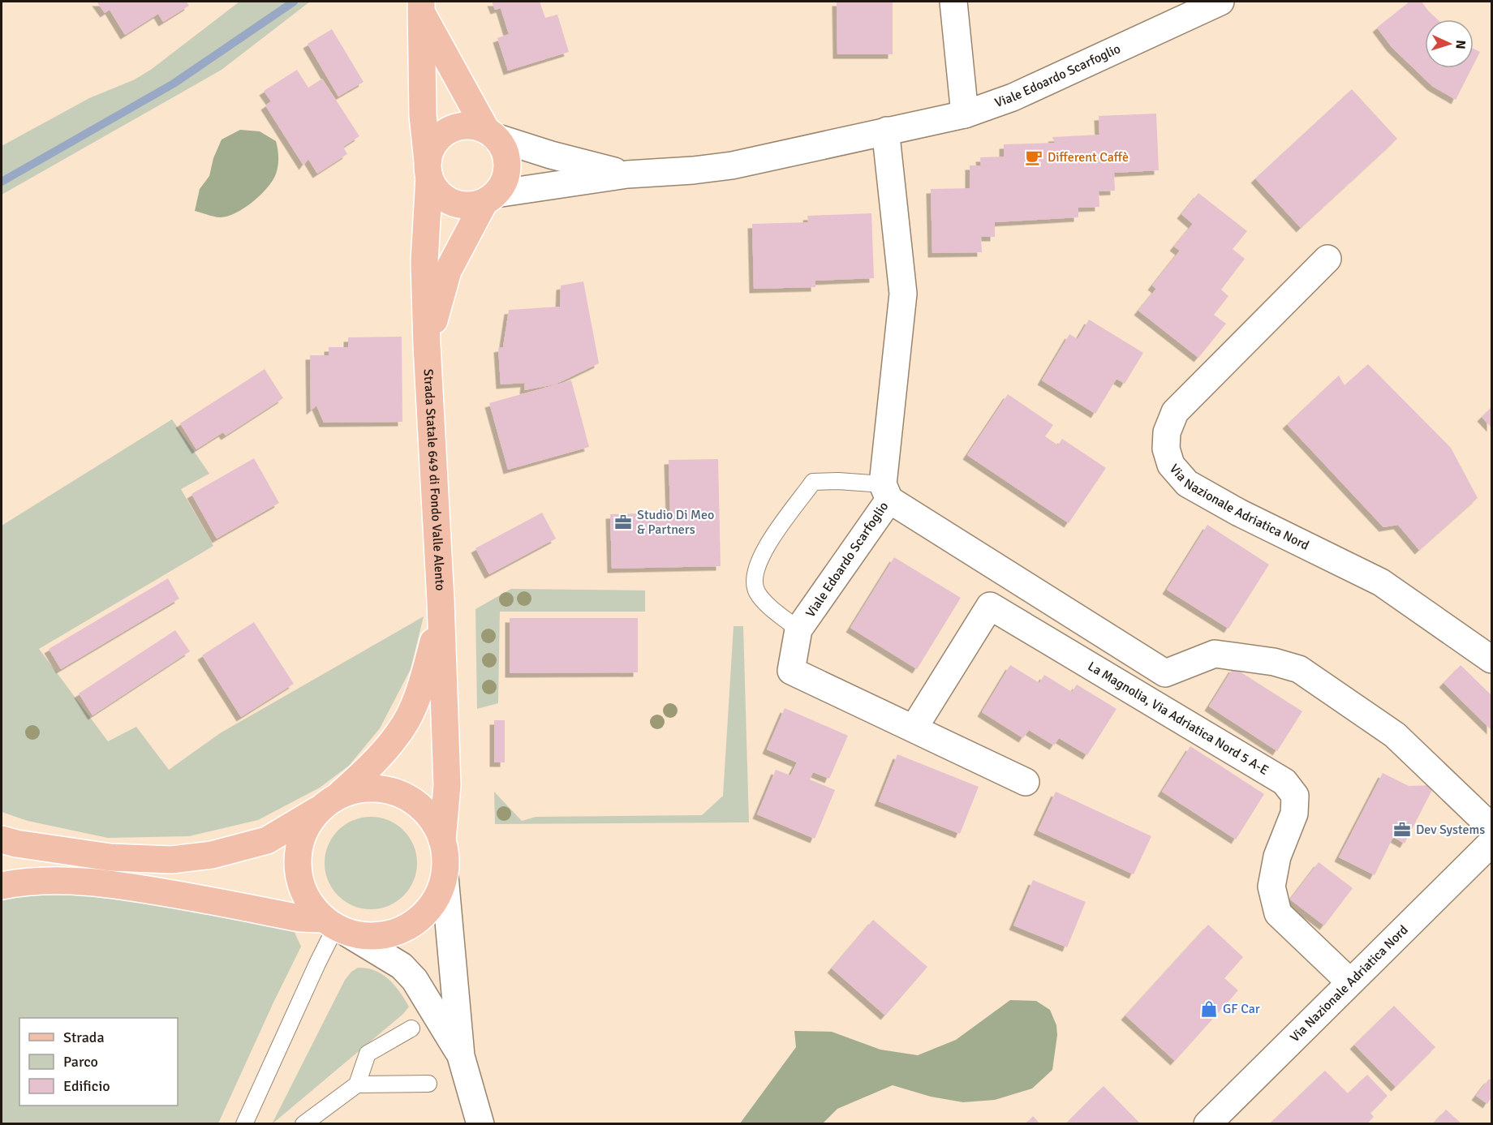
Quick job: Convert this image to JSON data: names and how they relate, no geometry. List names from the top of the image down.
{
  "streets": {
    "main road": ["Strada Statale 649 di Fondo Valle Alento"],
    "street": ["Viale Edoardo Scarfoglio", "Via Nazionale Adriatica Nord", "La Magnolia, Via Adriatica Nord 5 A-E"]
  },
  "crossings": [
    ["Viale Edoardo Scarfoglio", "Strada Statale 649 di Fondo Valle Alento"],
    ["Viale Edoardo Scarfoglio", "La Magnolia, Via Adriatica Nord 5 A-E"],
    ["Via Nazionale Adriatica Nord", "La Magnolia, Via Adriatica Nord 5 A-E"]
  ],
  "places": {
    "cafe": ["Different Caffè"],
    "office": ["Studio Di Meo & Partners", "Dev Systems"],
    "shop": ["GF Car"]
  },
  "legend": ["Strada", "Parco", "Edificio"],
  "north": "right"
}
